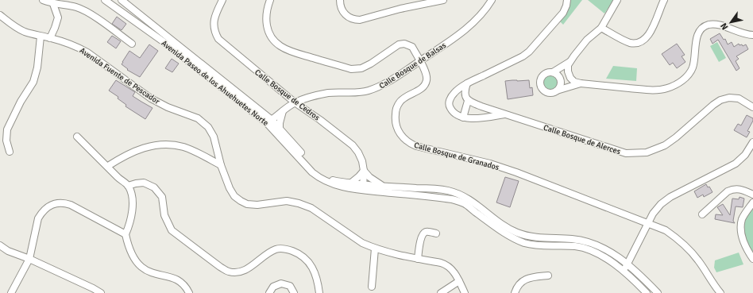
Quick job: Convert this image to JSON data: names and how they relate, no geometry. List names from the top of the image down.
{
  "streets": {
    "street": [
      "Calle Bosque de Balsas",
      "Avenida Fuente de Pescador",
      "Avenida Paseo de los Ahuehuetes Norte",
      "Calle Bosque de Cedros",
      "Calle Bosque de Alerces",
      "Calle Bosque de Granados"
    ]
  },
  "crossings": [
    ["Calle Bosque de Balsas", "Avenida Paseo de los Ahuehuetes Norte"],
    ["Calle Bosque de Balsas", "Calle Bosque de Cedros"],
    ["Calle Bosque de Balsas", "Calle Bosque de Granados"],
    ["Avenida Paseo de los Ahuehuetes Norte", "Calle Bosque de Cedros"]
  ],
  "north": "bottom left"
}
